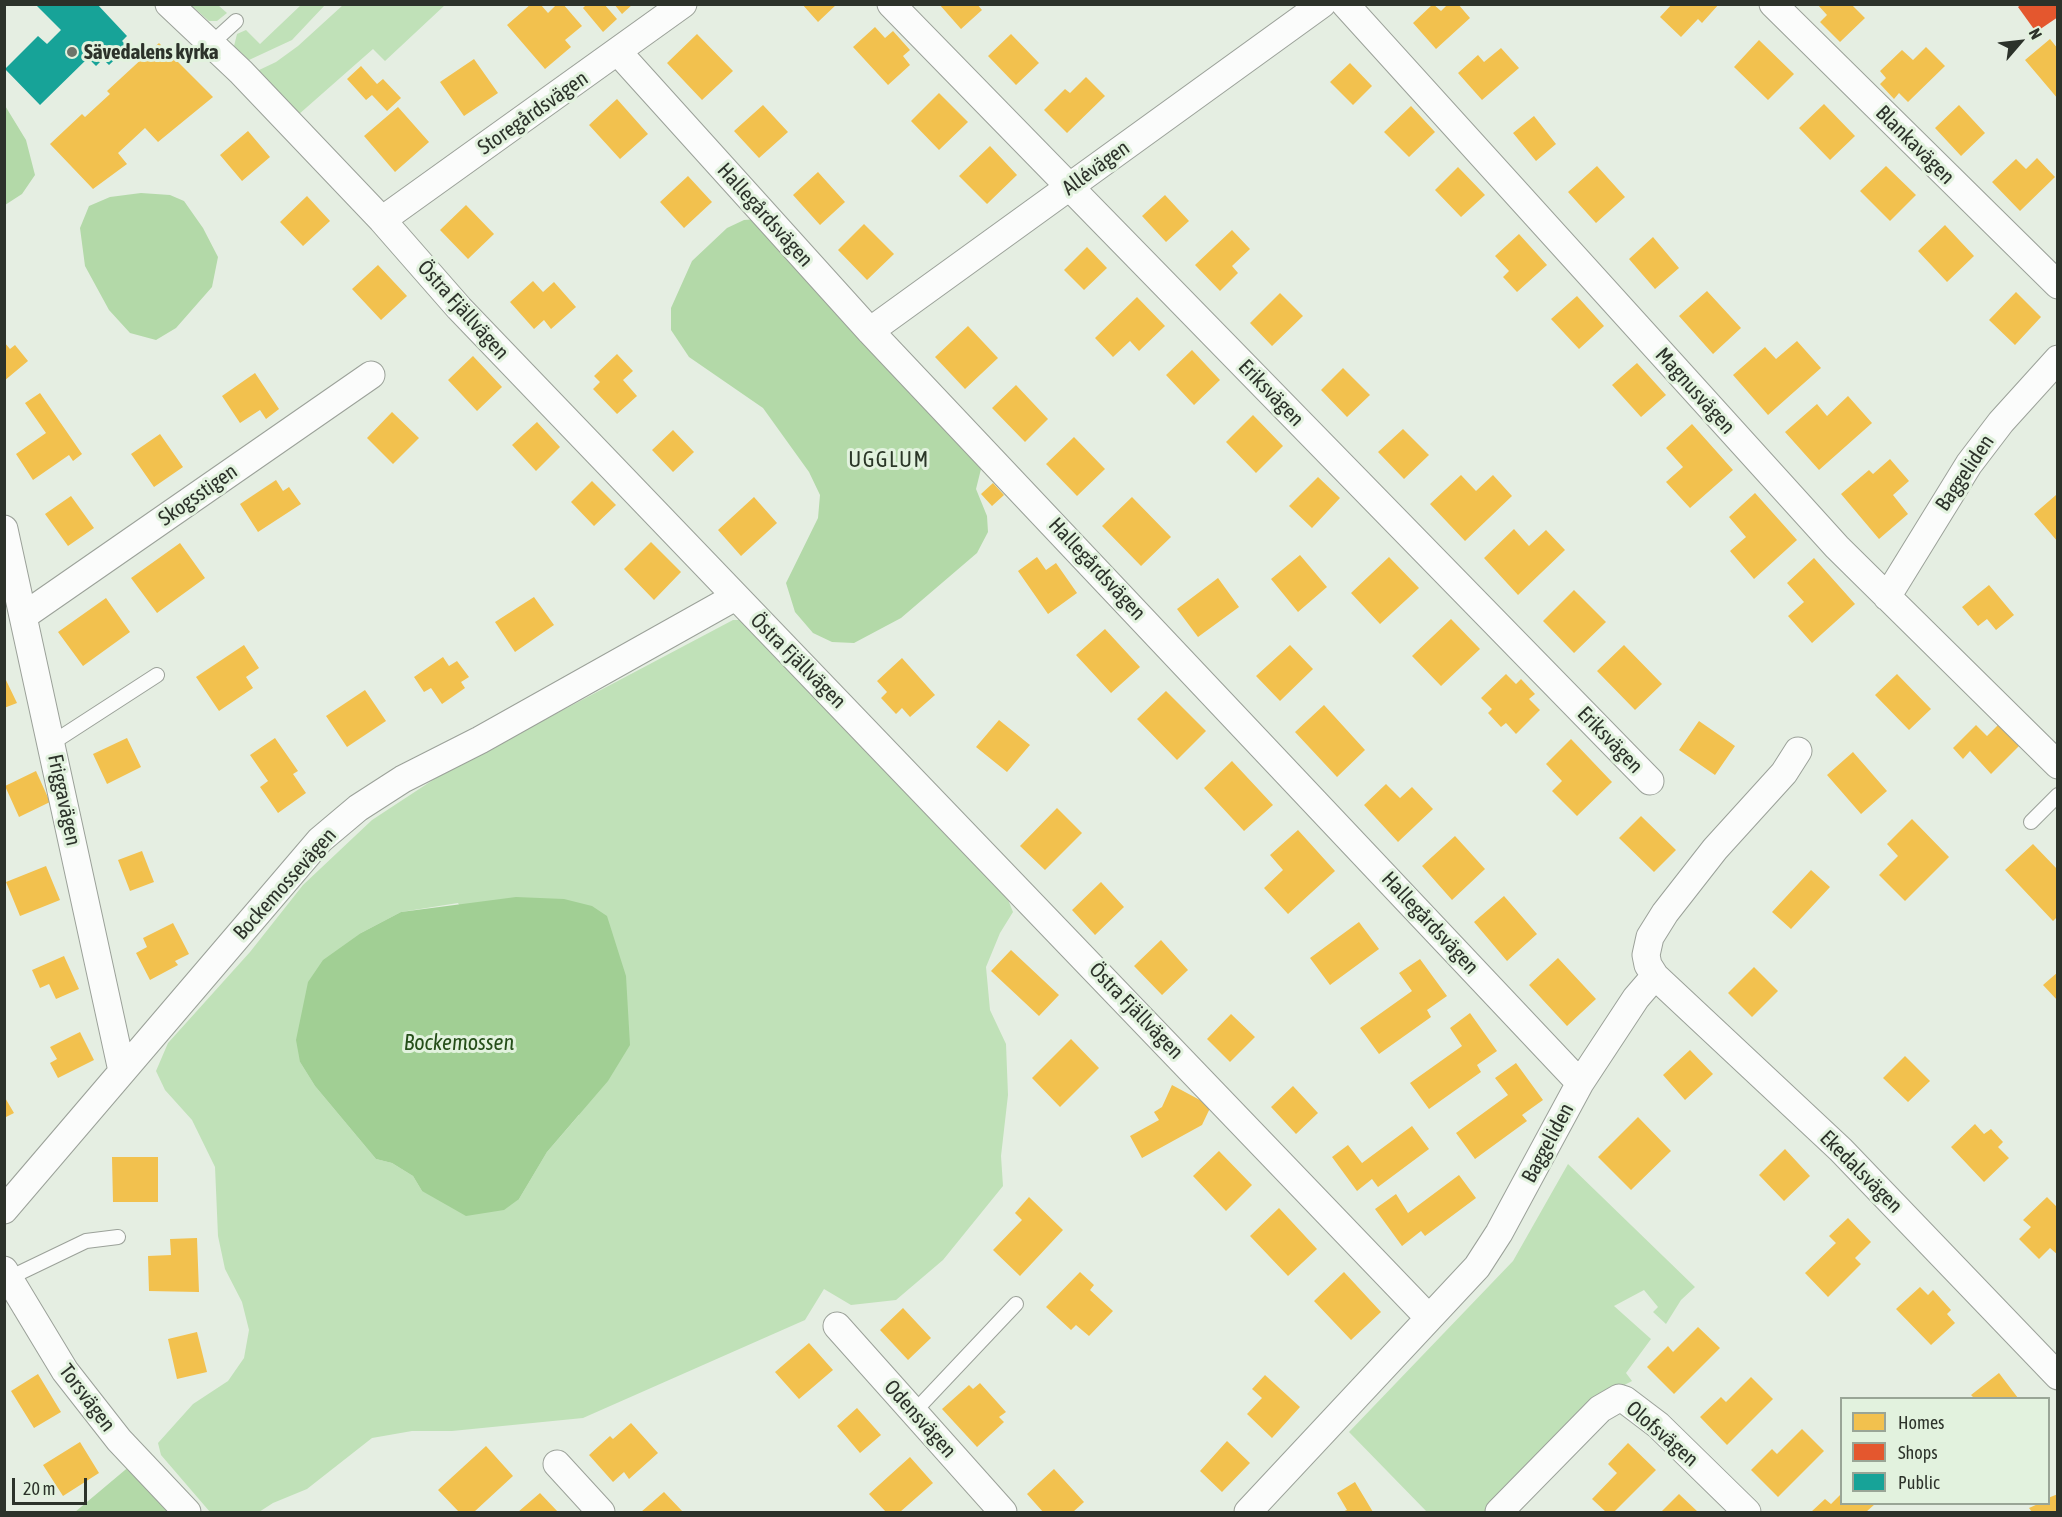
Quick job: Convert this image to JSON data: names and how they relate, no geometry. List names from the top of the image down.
{
  "streets": {
    "street": [
      "Storegårdsvägen",
      "Blankavägen",
      "Allévägen",
      "Hallegårdsvägen",
      "Östra Fjällvägen",
      "Magnusvägen",
      "Eriksvägen",
      "Baggeliden",
      "Skogsstigen",
      "Friggavägen",
      "Bockemossevägen",
      "Ekedalsvägen",
      "Torsvägen",
      "Odensvägen",
      "Olofsvägen"
    ]
  },
  "crossings": [
    ["Storegårdsvägen", "Hallegårdsvägen"],
    ["Storegårdsvägen", "Östra Fjällvägen"],
    ["Allévägen", "Hallegårdsvägen"],
    ["Allévägen", "Eriksvägen"],
    ["Hallegårdsvägen", "Baggeliden"],
    ["Östra Fjällvägen", "Baggeliden"],
    ["Östra Fjällvägen", "Bockemossevägen"],
    ["Magnusvägen", "Baggeliden"],
    ["Baggeliden", "Ekedalsvägen"],
    ["Skogsstigen", "Friggavägen"],
    ["Friggavägen", "Bockemossevägen"]
  ],
  "districts": ["UGGLUM"],
  "water": ["Bockemossen"],
  "places": ["Sävedalens kyrka"],
  "legend": ["Homes", "Shops", "Public"],
  "scale_bar": "20 m",
  "north": "top right"
}
